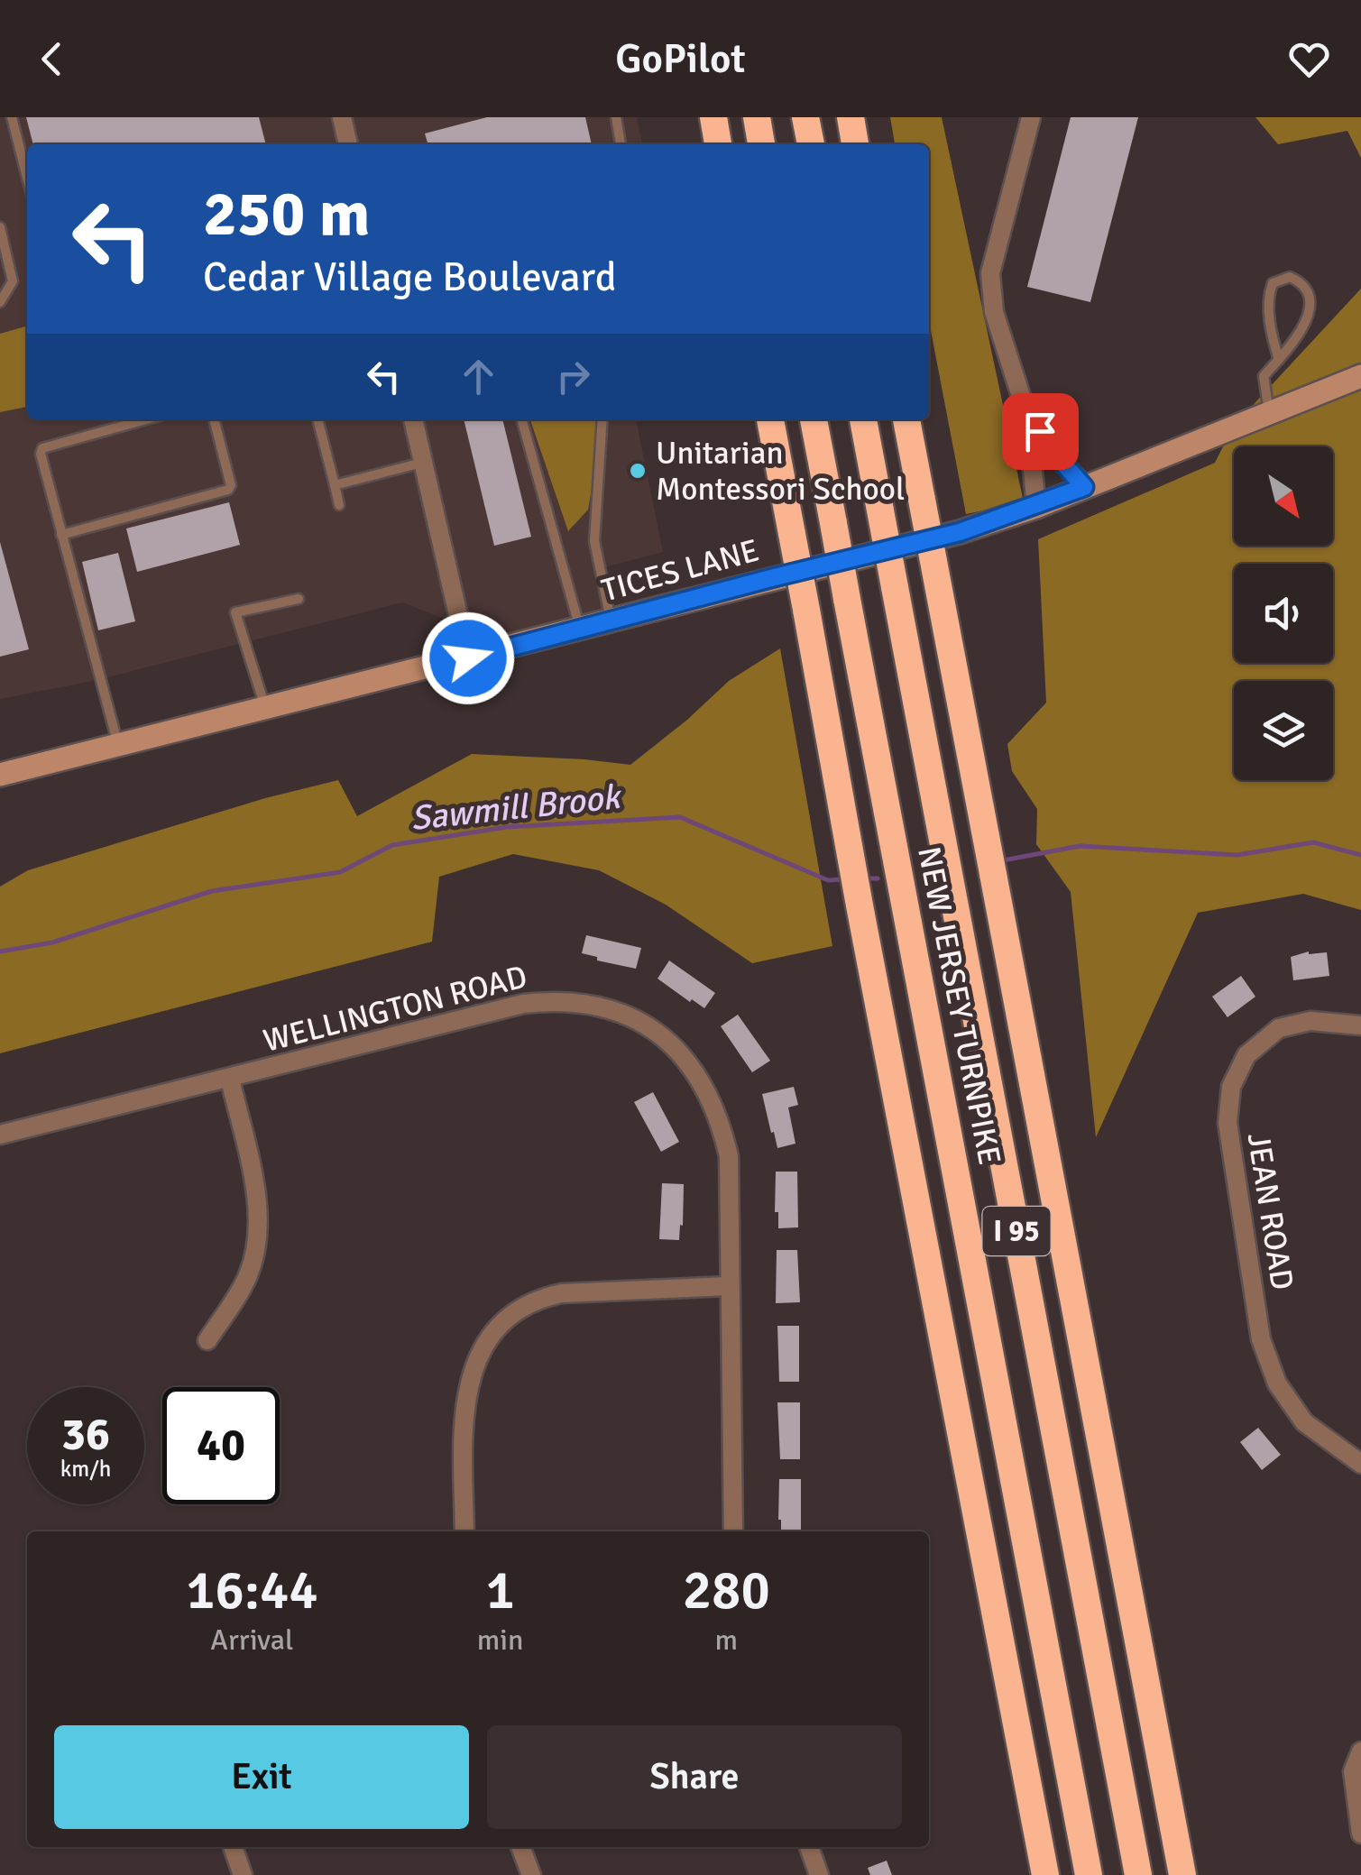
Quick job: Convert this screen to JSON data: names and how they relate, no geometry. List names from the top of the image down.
{
  "streets": {
    "highway": ["NEW JERSEY TURNPIKE", "I 95"],
    "street": ["TICES LANE", "WELLINGTON ROAD", "JEAN ROAD"]
  },
  "water": ["Sawmill Brook"],
  "places": ["Unitarian Montessori School"],
  "north": "bottom right",
  "page": {
    "header": "GoPilot",
    "turn": ["250 m", "Cedar Village Boulevard"],
    "speed": "36 km/h",
    "limit": "40",
    "eta": [
      "16:44",
      "Arrival",
      "1",
      "min",
      "280",
      "m"
    ],
    "buttons": ["Exit", "Share"]
  }
}
